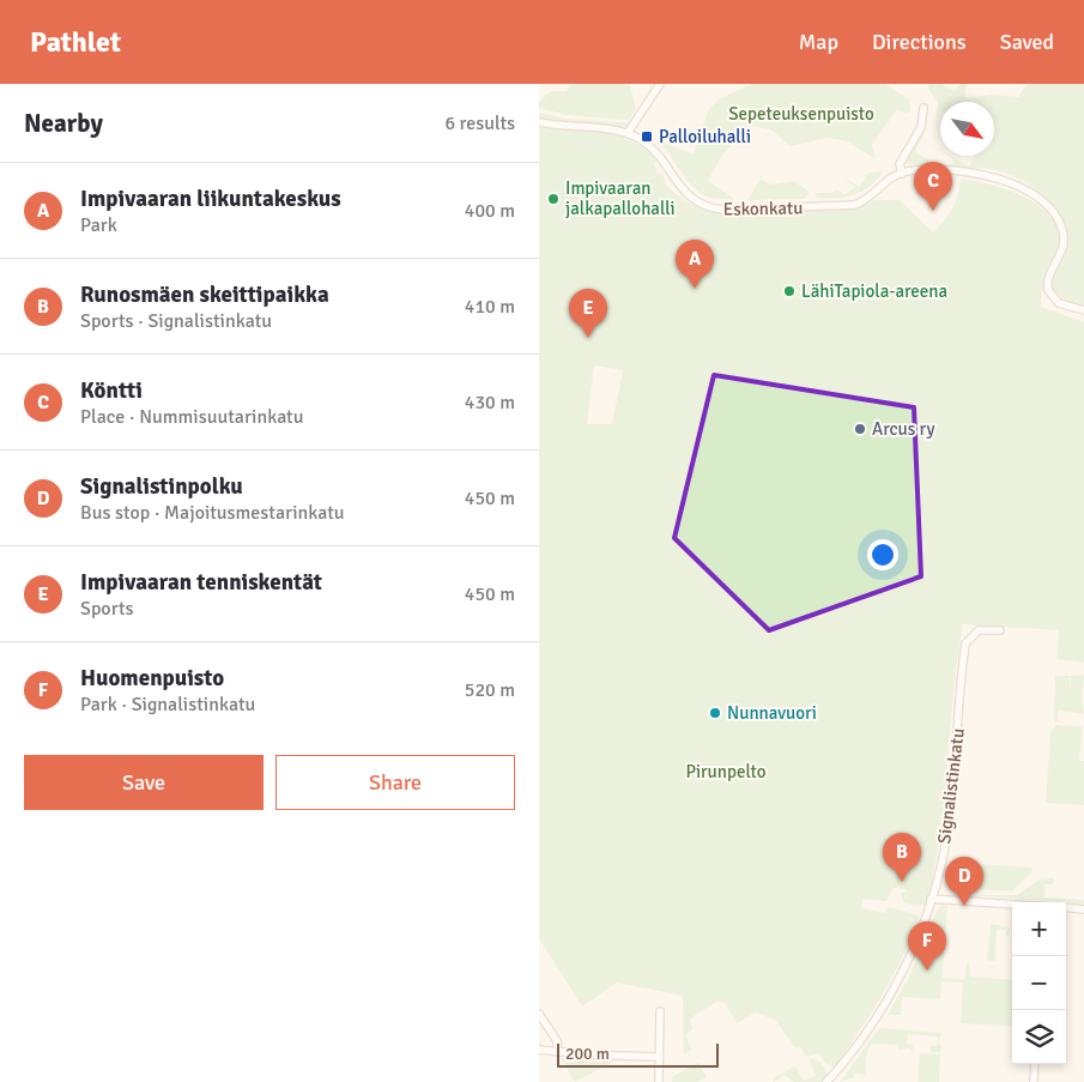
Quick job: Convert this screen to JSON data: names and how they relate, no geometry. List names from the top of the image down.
{
  "streets": {
    "street": ["Eskonkatu", "Signalistinkatu"]
  },
  "parks": ["Sepeteuksenpuisto", "Pirunpelto"],
  "places": {
    "transit": ["Palloiluhalli"],
    "other": [
      "Impivaaran jalkapallohalli",
      "LähiTapiola-areena",
      "Arcus ry",
      "Nunnavuori"
    ]
  },
  "scale_bar": "200 m",
  "north": "bottom right",
  "page": {
    "header": "Pathlet",
    "nav": ["Map", "Directions", "Saved"],
    "heading": ["Nearby", "6 results"],
    "list": [
      {
        "mark": "A",
        "name": "Impivaaran liikuntakeskus",
        "note": "Park",
        "value": "400 m"
      },
      {
        "mark": "B",
        "name": "Runosmäen skeittipaikka",
        "note": "Sports · Signalistinkatu",
        "value": "410 m"
      },
      {
        "mark": "C",
        "name": "Köntti",
        "note": "Place · Nummisuutarinkatu",
        "value": "430 m"
      },
      {
        "mark": "D",
        "name": "Signalistinpolku",
        "note": "Bus stop · Majoitusmestarinkatu",
        "value": "450 m"
      },
      {
        "mark": "E",
        "name": "Impivaaran tenniskentät",
        "note": "Sports",
        "value": "450 m"
      },
      {
        "mark": "F",
        "name": "Huomenpuisto",
        "note": "Park · Signalistinkatu",
        "value": "520 m"
      }
    ],
    "pins": [
      "C",
      "A",
      "E",
      "B",
      "D",
      "F"
    ],
    "buttons": ["Save", "Share"],
    "map_buttons": ["+", "−"],
    "scale": "200 m"
  }
}
